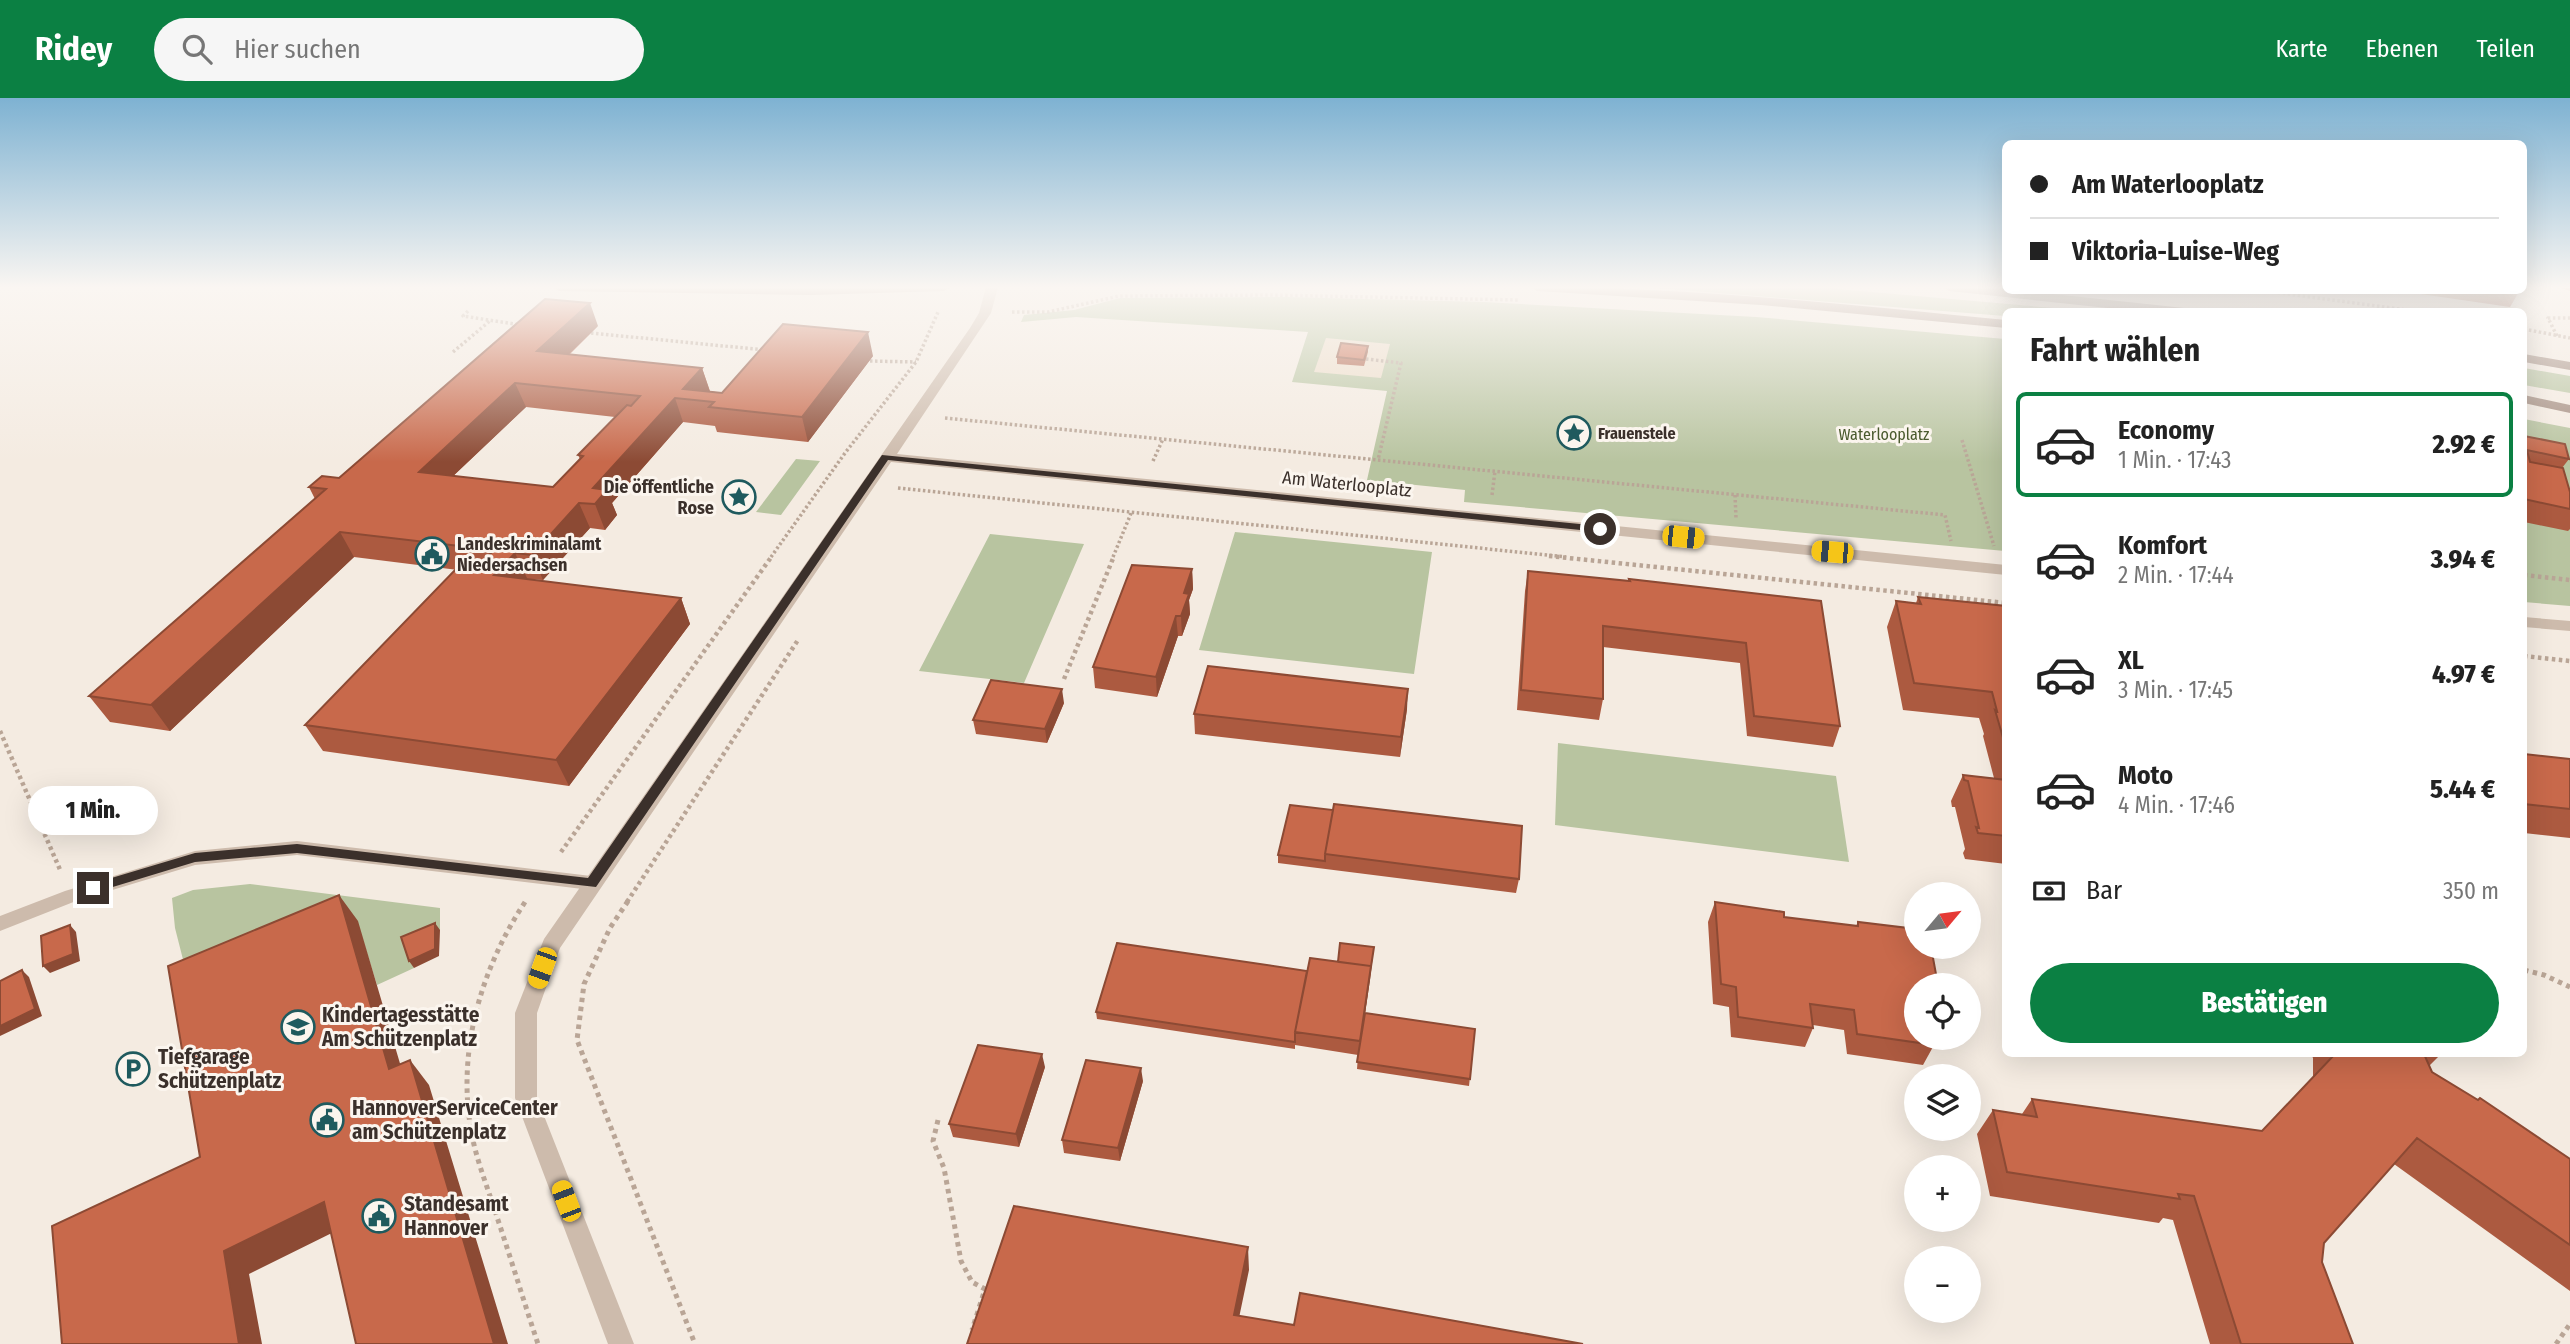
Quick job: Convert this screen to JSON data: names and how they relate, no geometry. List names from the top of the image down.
{
  "streets": {
    "street": ["Am Waterlooplatz"]
  },
  "parks": ["Waterlooplatz"],
  "places": {
    "place": ["Frauenstele", "Die öffentliche Rose"],
    "public building": ["Landeskriminalamt Niedersachsen", "HannoverServiceCenter am Schützenplatz", "Standesamt Hannover"],
    "school or university": ["Kindertagesstätte Am Schützenplatz"],
    "parking": ["Tiefgarage Schützenplatz"]
  },
  "north": "top right",
  "page": {
    "header": "Ridey",
    "search": "Hier suchen",
    "nav": ["Karte", "Ebenen", "Teilen"],
    "banner": ["Am Waterlooplatz", "Viktoria-Luise-Weg"],
    "heading": "Fahrt wählen",
    "list": [
      {
        "name": "Economy",
        "note": "1 Min. · 17:43",
        "value": "2.92 €"
      },
      {
        "name": "Komfort",
        "note": "2 Min. · 17:44",
        "value": "3.94 €"
      },
      {
        "name": "XL",
        "note": "3 Min. · 17:45",
        "value": "4.97 €"
      },
      {
        "name": "Moto",
        "note": "4 Min. · 17:46",
        "value": "5.44 €"
      }
    ],
    "bubble": "1 Min.",
    "pay": ["Bar", "350 m"],
    "map_buttons": ["+", "−"],
    "buttons": "Bestätigen"
  }
}
